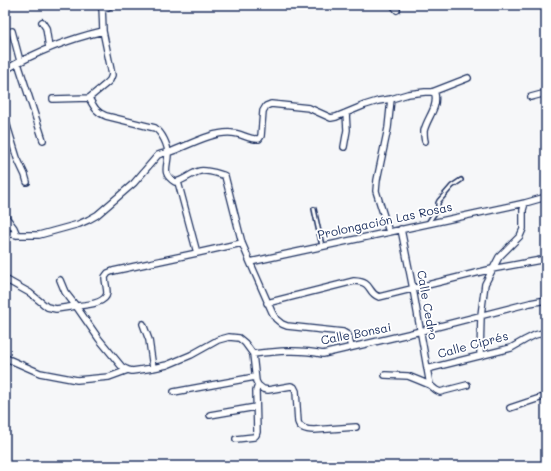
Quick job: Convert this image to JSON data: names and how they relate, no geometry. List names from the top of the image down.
{
  "streets": {
    "street": [
      "Prolongación Las Rosas",
      "Calle Cedro",
      "Calle Bonsai",
      "Calle Ciprés"
    ]
  },
  "crossings": [
    ["Prolongación Las Rosas", "Calle Cedro"],
    ["Calle Cedro", "Calle Bonsai"],
    ["Calle Cedro", "Calle Ciprés"]
  ]
}
